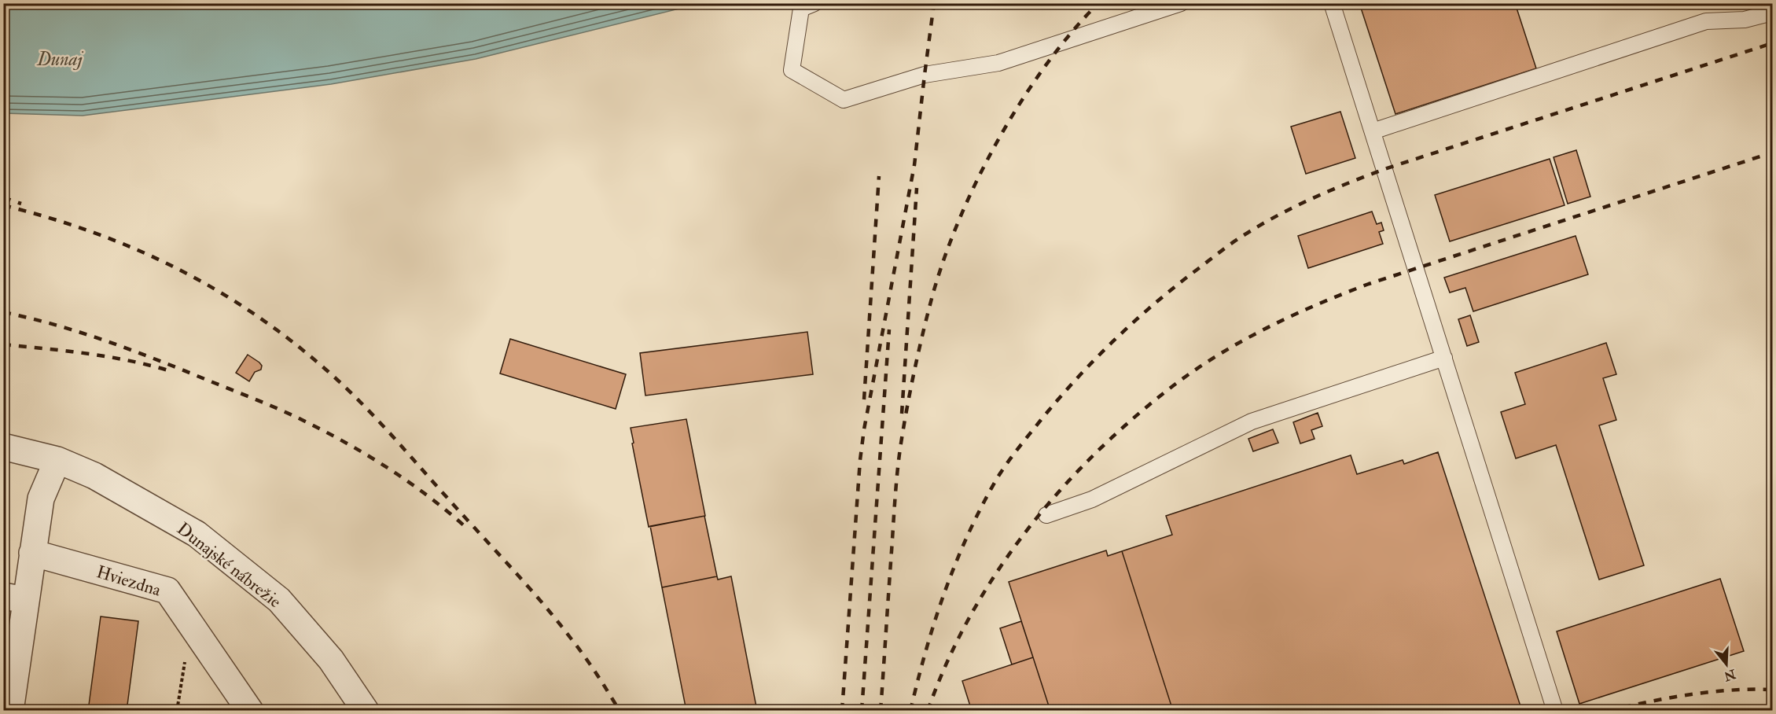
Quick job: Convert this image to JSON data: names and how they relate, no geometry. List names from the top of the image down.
{
  "streets": {
    "street": ["Dunajské nábrežie", "Hviezdna"]
  },
  "water": ["Dunaj"],
  "north": "bottom"
}
